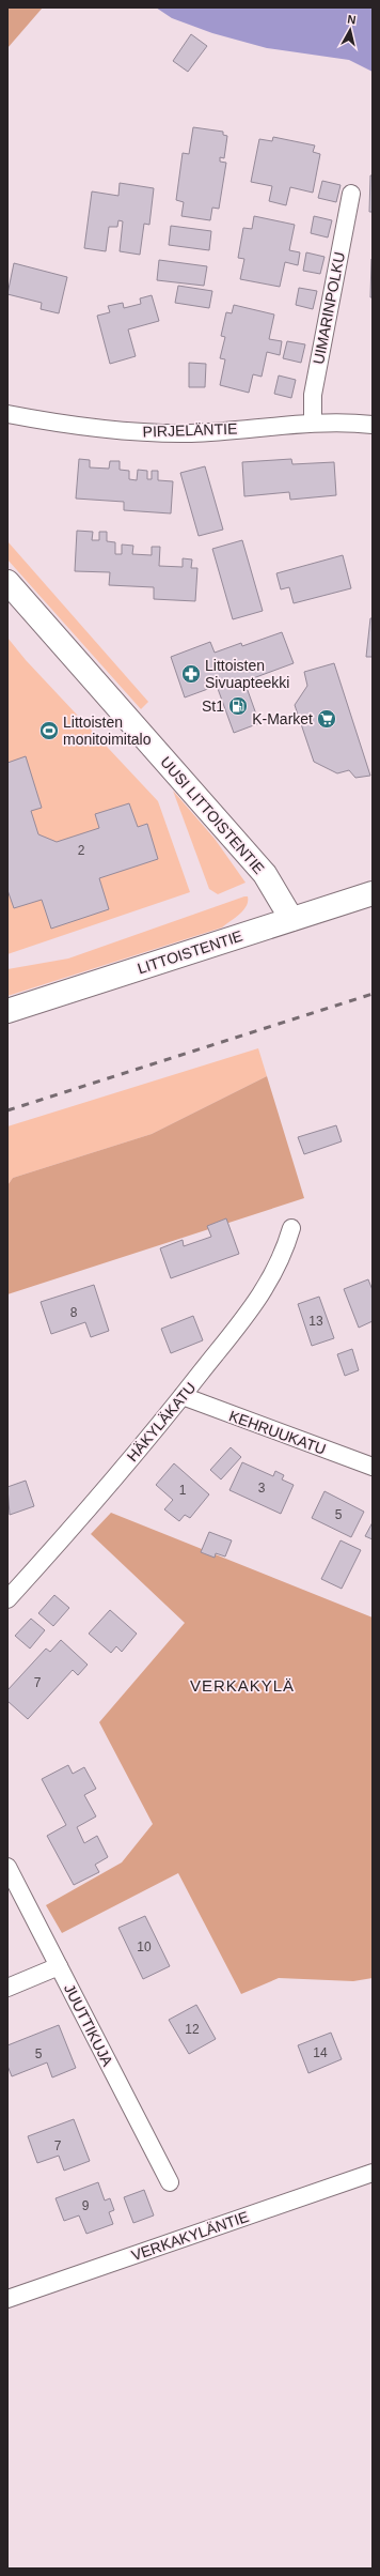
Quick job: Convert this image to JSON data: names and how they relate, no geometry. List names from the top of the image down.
{
  "streets": {
    "street": [
      "UIMARINPOLKU",
      "PIRJELÄNTIE",
      "UUSI LITTOISTENTIE",
      "LITTOISTENTIE",
      "HÄKYLÄKATU",
      "KEHRUUKATU",
      "JUUTTIKUJA",
      "VERKAKYLÄNTIE"
    ]
  },
  "crossings": [
    ["UIMARINPOLKU", "PIRJELÄNTIE"],
    ["UUSI LITTOISTENTIE", "LITTOISTENTIE"],
    ["HÄKYLÄKATU", "KEHRUUKATU"]
  ],
  "districts": ["VERKAKYLÄ"],
  "places": {
    "pharmacy": ["Littoisten Sivuapteekki"],
    "fuel station": ["St1"],
    "supermarket": ["K-Market"],
    "sports": ["Littoisten monitoimitalo"]
  },
  "house_numbers": [
    "2",
    "8",
    "13",
    "3",
    "1",
    "5",
    "7",
    "10",
    "12",
    "14",
    "5",
    "7",
    "9"
  ],
  "north": "top"
}
